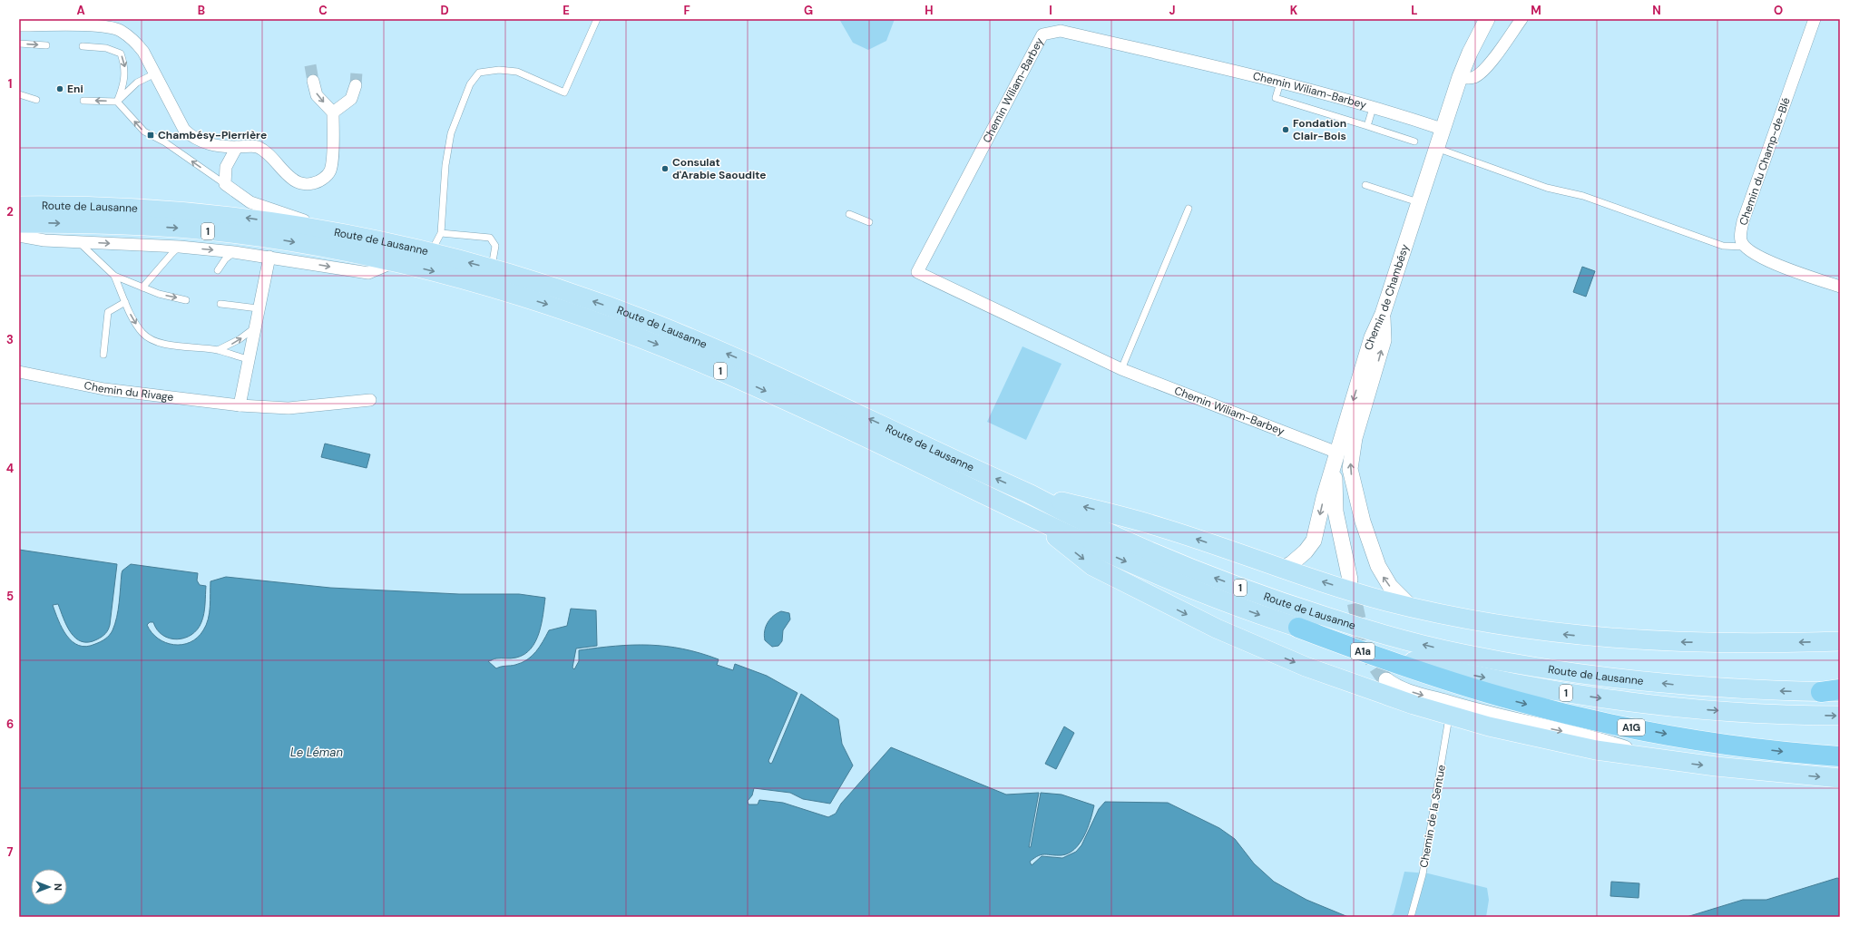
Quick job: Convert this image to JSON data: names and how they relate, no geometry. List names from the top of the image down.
{
  "streets": {
    "highway": ["A1a", "A1G"],
    "main road": ["Route de Lausanne", "1"],
    "street": [
      "Chemin Wiliam-Barbey",
      "Chemin du Champ-de-Blé",
      "Chemin de Chambésy",
      "Chemin du Rivage"
    ],
    "lane": ["Chemin de la Sentue"]
  },
  "crossings": [
    ["Chemin Wiliam-Barbey", "Chemin de Chambésy"],
    ["Route de Lausanne", "A1a"],
    ["A1a", "A1G"]
  ],
  "one_way": ["Chemin de Chambésy"],
  "water": ["Le Léman"],
  "places": {
    "other": ["Eni", "Fondation Clair-Bois", "Consulat d'Arabie Saoudite"],
    "transit": ["Chambésy-Pierrière"]
  },
  "north": "right",
  "grid": {
    "columns": [
      "A",
      "B",
      "C",
      "D",
      "E",
      "F",
      "G",
      "H",
      "I",
      "J",
      "K",
      "L",
      "M",
      "N",
      "O"
    ],
    "rows": [
      "1",
      "2",
      "3",
      "4",
      "5",
      "6",
      "7"
    ]
  }
}
